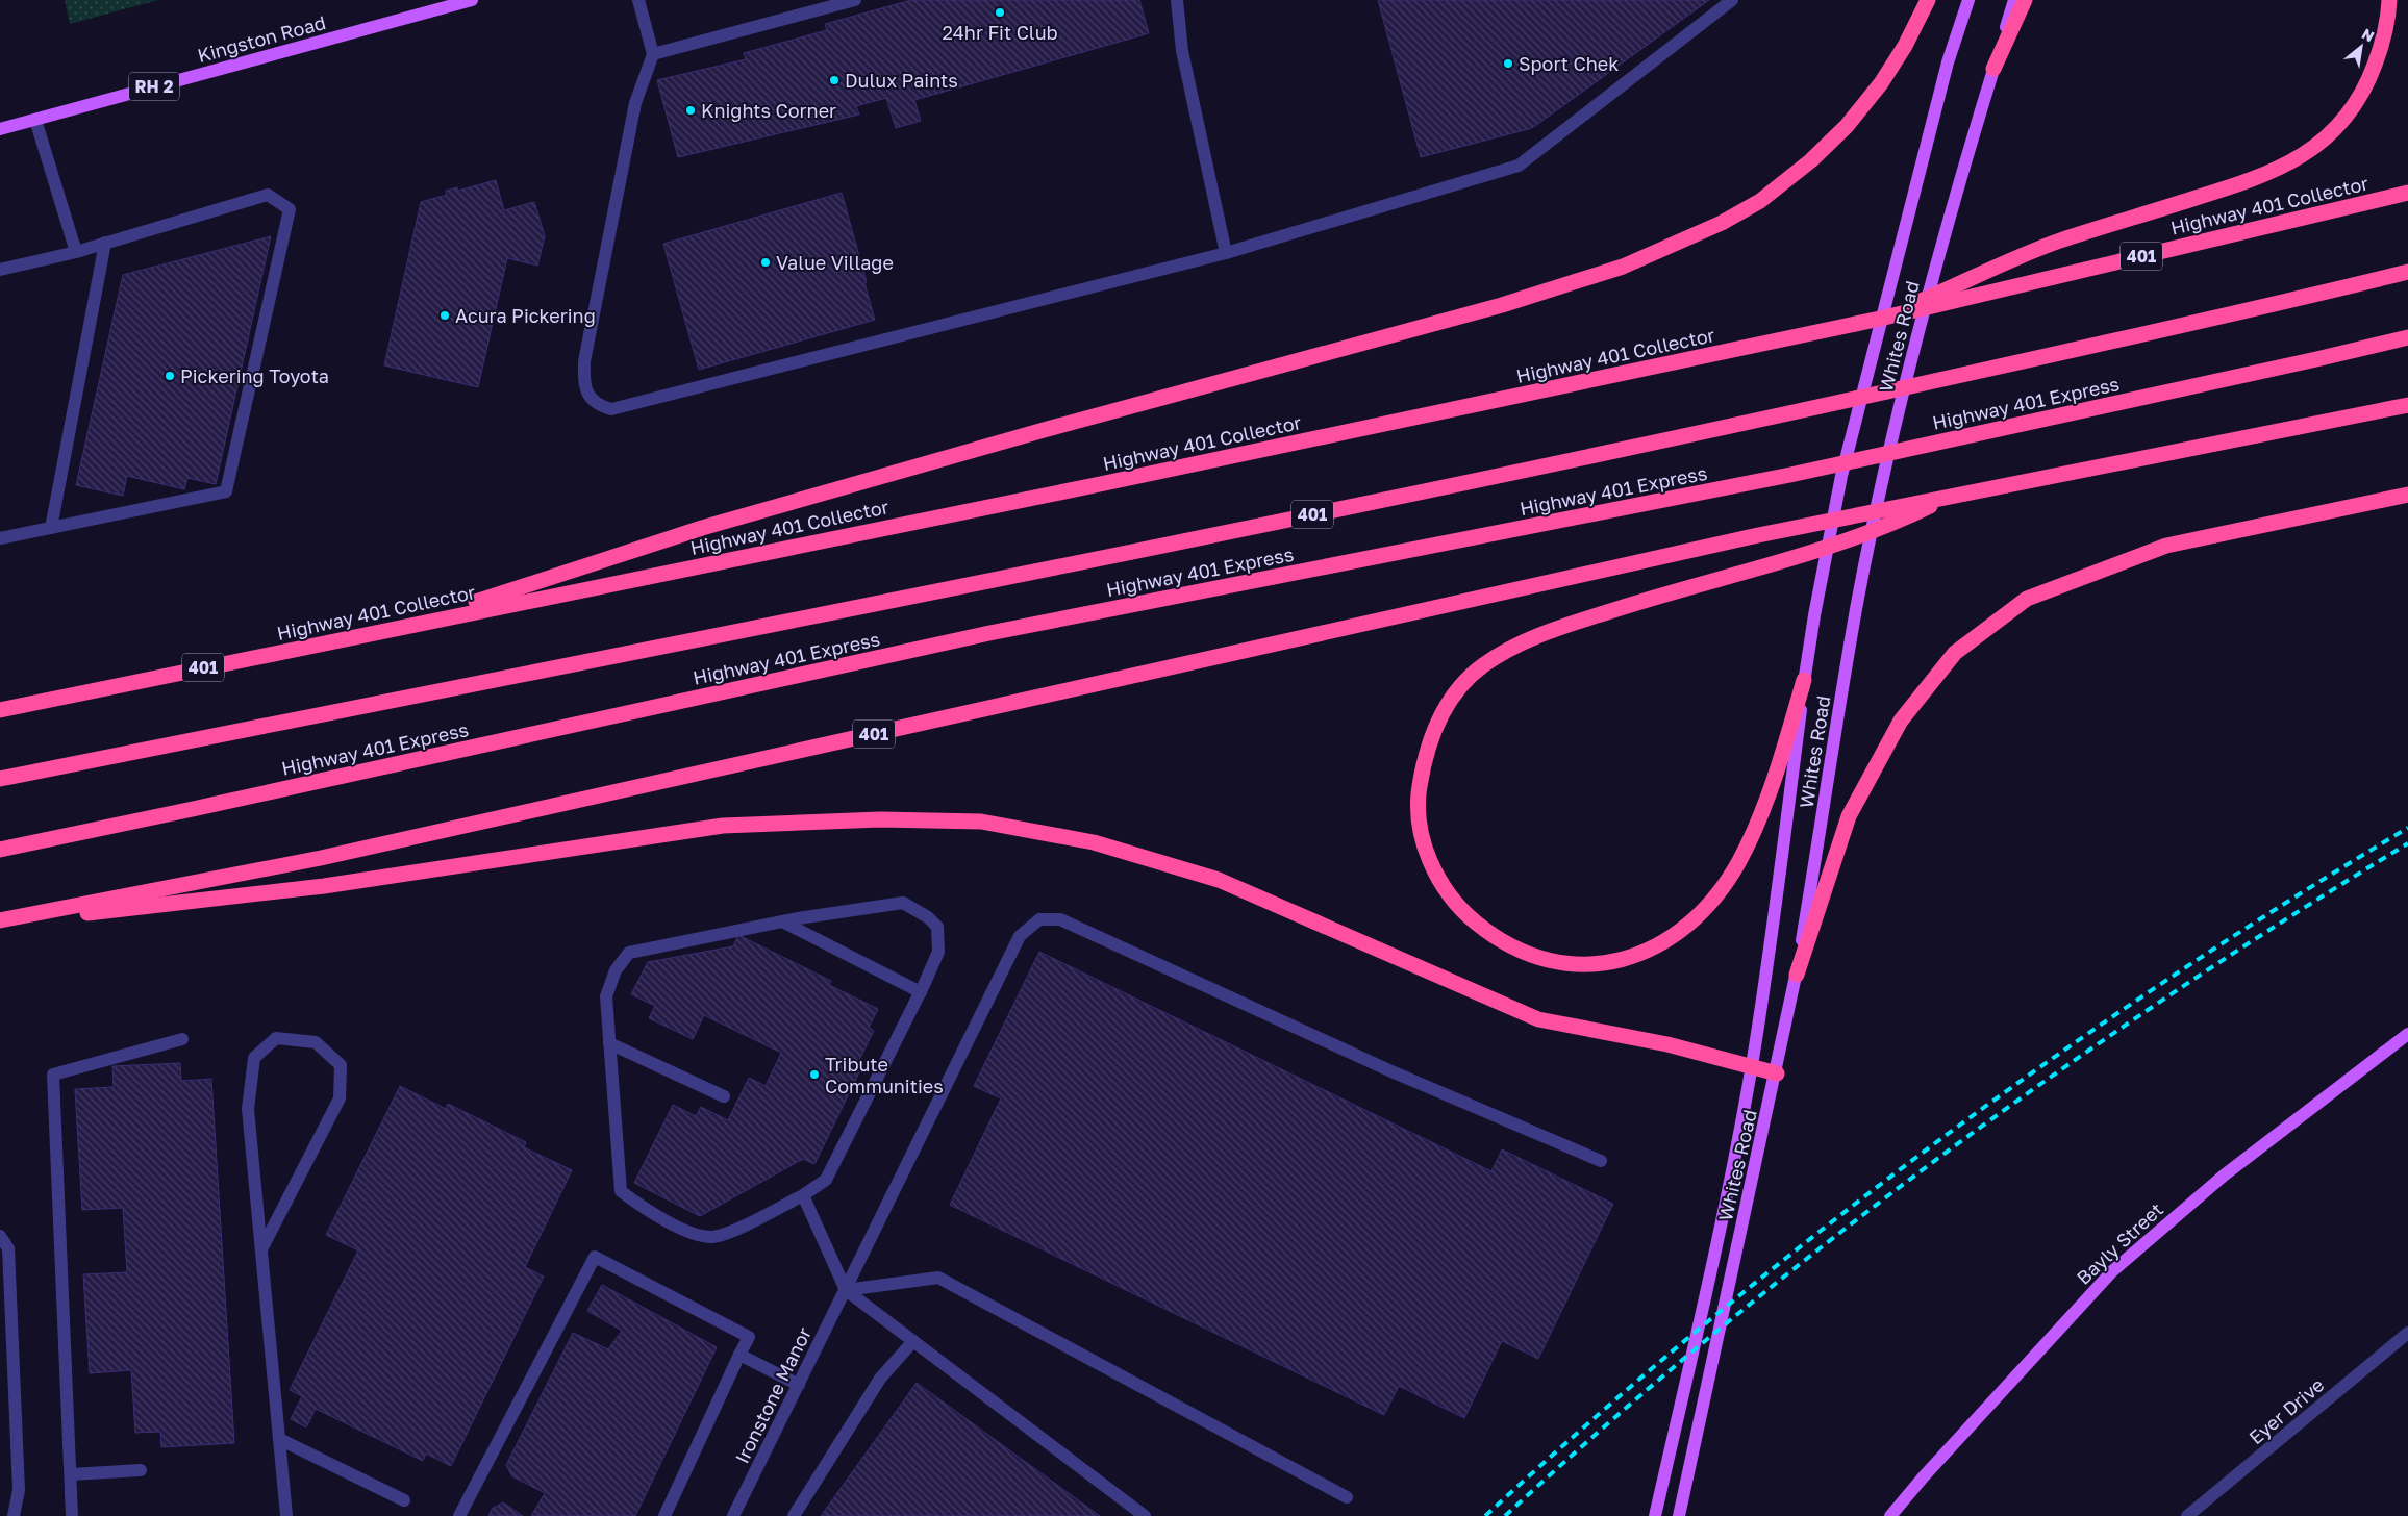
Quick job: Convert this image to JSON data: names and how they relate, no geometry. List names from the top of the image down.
{
  "streets": {
    "highway": ["Highway 401 Collector", "401", "Highway 401 Express"],
    "main road": [
      "Kingston Road",
      "RH 2",
      "Whites Road",
      "Bayly Street"
    ],
    "street": ["Ironstone Manor", "Eyer Drive"]
  },
  "places": [
    "24hr Fit Club",
    "Sport Chek",
    "Dulux Paints",
    "Knights Corner",
    "Value Village",
    "Acura Pickering",
    "Pickering Toyota",
    "Tribute Communities"
  ],
  "north": "top right"
}
